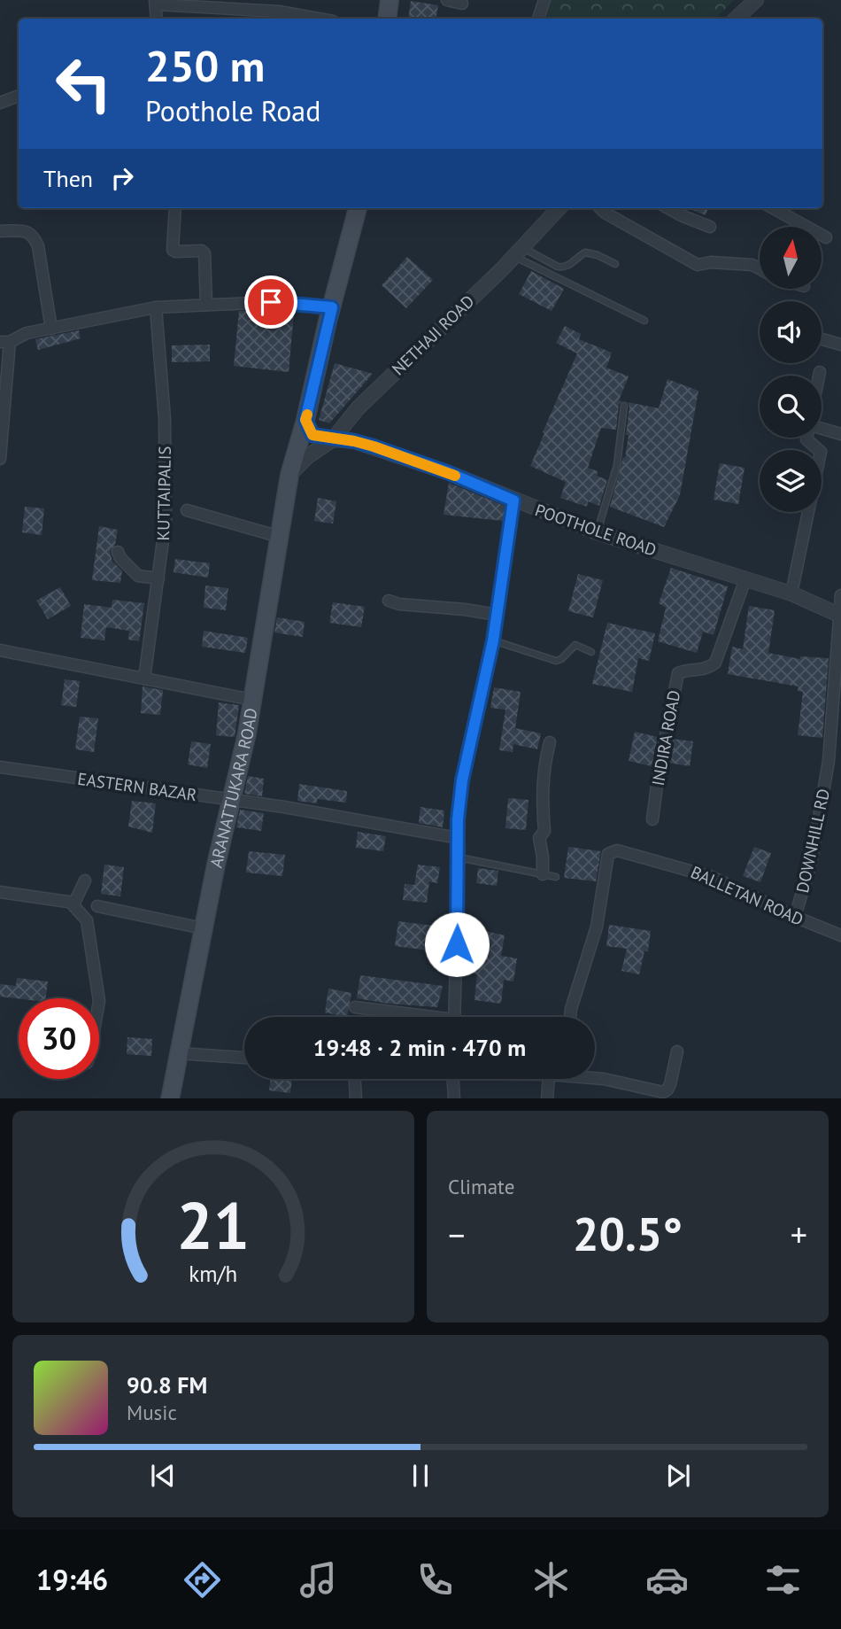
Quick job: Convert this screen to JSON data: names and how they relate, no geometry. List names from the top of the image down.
{
  "streets": {
    "main road": ["ARANATTUKARA ROAD"],
    "street": [
      "NETHAJI ROAD",
      "KUTTAIPALIS",
      "POOTHOLE ROAD",
      "INDIRA ROAD",
      "EASTERN BAZAR",
      "DOWNHILL RD",
      "BALLETAN ROAD"
    ]
  },
  "crossings": [
    ["NETHAJI ROAD", "POOTHOLE ROAD"],
    ["POOTHOLE ROAD", "INDIRA ROAD"],
    ["POOTHOLE ROAD", "DOWNHILL RD"],
    ["EASTERN BAZAR", "ARANATTUKARA ROAD"],
    ["DOWNHILL RD", "BALLETAN ROAD"]
  ],
  "north": "top",
  "page": {
    "turn": ["250 m", "Poothole Road"],
    "then": "Then",
    "limit": "30",
    "trip": "19:48 · 2 min · 470 m",
    "tile": "Climate",
    "heat": ["−", "20.5°", "+"],
    "song": ["90.8 FM", "Music"],
    "tabs": "19:46",
    "gauge": ["21", "km/h"]
  }
}
